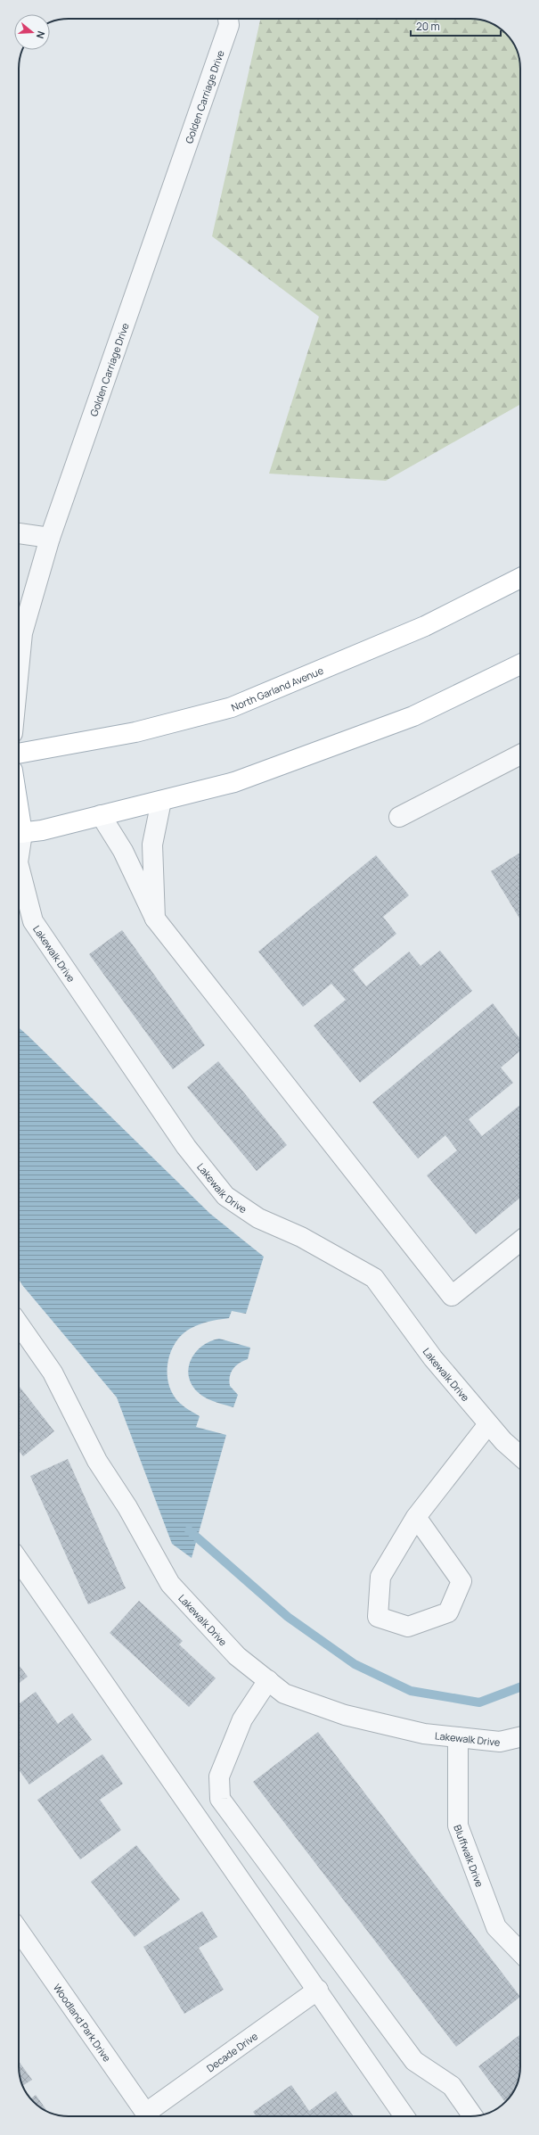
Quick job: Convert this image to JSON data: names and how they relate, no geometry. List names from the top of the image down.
{
  "streets": {
    "main road": ["North Garland Avenue"],
    "street": [
      "Golden Carriage Drive",
      "Lakewalk Drive",
      "Bluffwalk Drive",
      "Woodland Park Drive",
      "Decade Drive"
    ]
  },
  "crossings": [
    ["Lakewalk Drive", "Bluffwalk Drive"]
  ],
  "scale_bar": "20 m",
  "north": "right"
}
